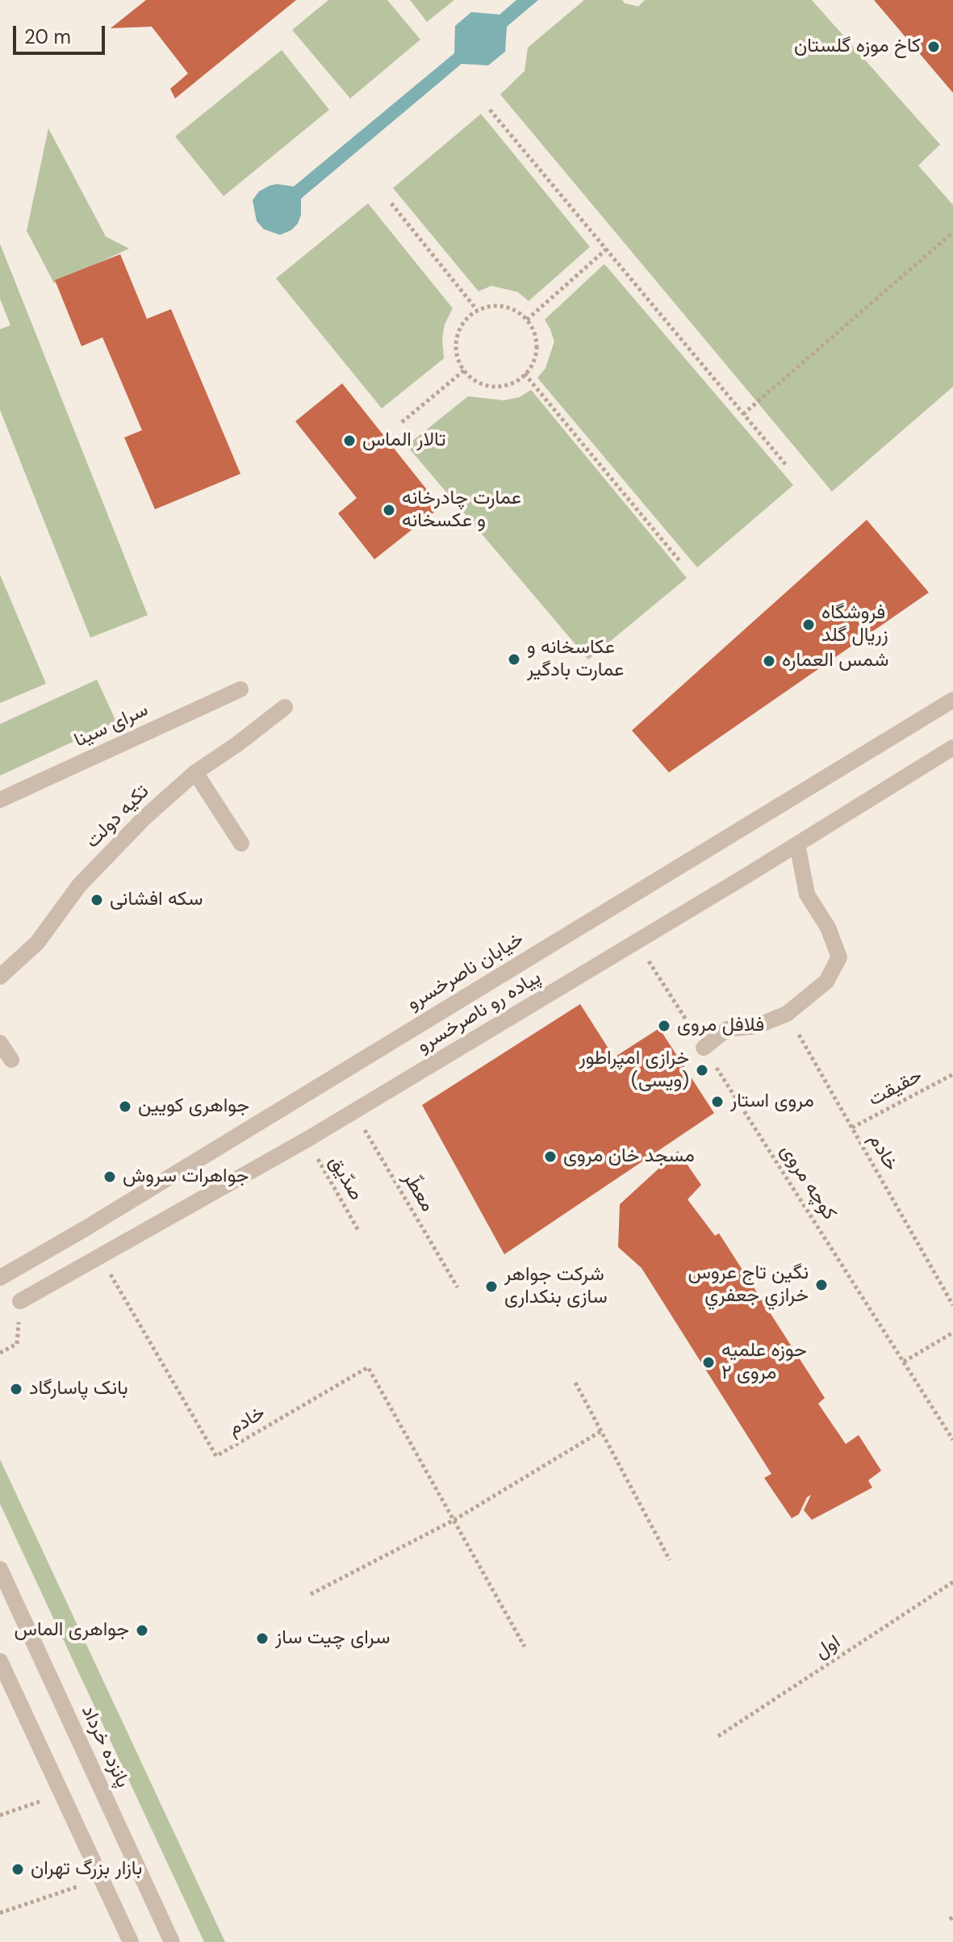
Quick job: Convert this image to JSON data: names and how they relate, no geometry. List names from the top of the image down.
{
  "streets": {
    "street": [
      "سرای سینا",
      "تکیه دولت",
      "خیابان ناصرخسرو",
      "پیاده رو ناصرخسرو",
      "پانزده خرداد"
    ],
    "path": [
      "حقیقت",
      "خادم",
      "صدّیق",
      "کوچه مروی",
      "معطّر",
      "اول"
    ]
  },
  "crossings": [
    ["پیاده رو ناصرخسرو", "خادم"],
    ["پیاده رو ناصرخسرو", "صدّیق"],
    ["پیاده رو ناصرخسرو", "کوچه مروی"],
    ["پیاده رو ناصرخسرو", "معطّر"],
    ["حقیقت", "خادم"]
  ],
  "places": [
    "کاخ موزه گلستان",
    "تالار الماس",
    "عمارت چادرخانه و عکسخانه",
    "فروشگاه زریال گلد",
    "عکاسخانه و عمارت بادگیر",
    "شمس العماره",
    "سکه افشانی",
    "فلافل مروی",
    "خرازی امپراطور (ویسی)",
    "مروی استار",
    "جواهری کویین",
    "مسجد خان مروی",
    "جواهرات سروش",
    "نگين تاج عروس خرازي جعفري",
    "شرکت جواهر سازی بنکداری",
    "حوزه علمیه مروی ۲",
    "بانک پاسارگاد",
    "جواهری الماس",
    "سرای چیت ساز",
    "بازار بزرگ تهران"
  ],
  "scale_bar": "20 m"
}
